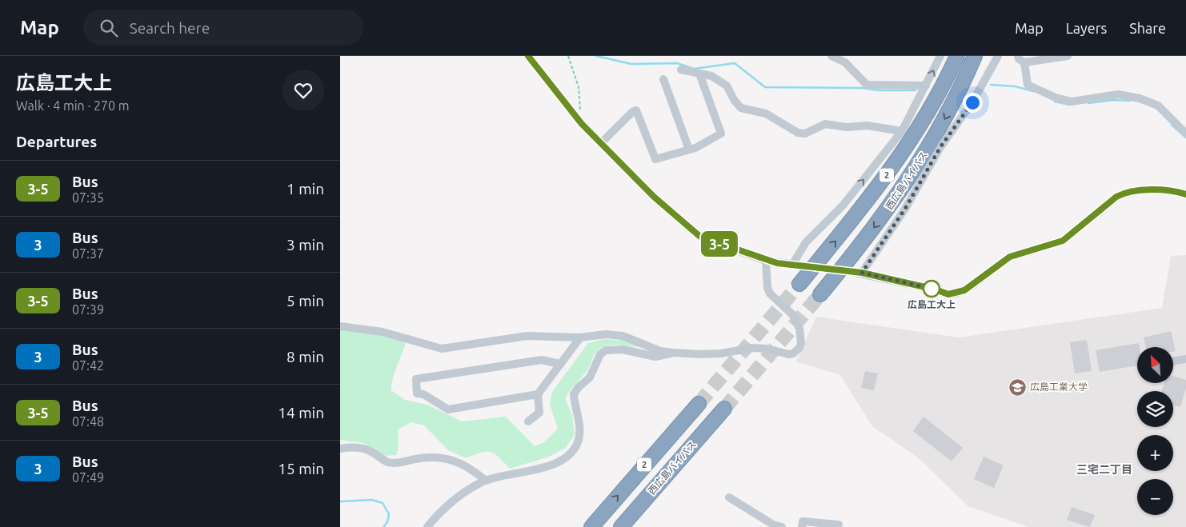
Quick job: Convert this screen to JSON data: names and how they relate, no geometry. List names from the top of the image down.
{
  "streets": {
    "highway": ["2", "西広島バイパス"]
  },
  "districts": ["三宅二丁目"],
  "places": {
    "other": ["広島工大上"],
    "school or university": ["広島工業大学"]
  },
  "lines": ["bus line 3-5"],
  "north": "top left",
  "page": {
    "header": "Map",
    "search": "Search here",
    "nav": ["Map", "Layers", "Share"],
    "heading": [
      ["広島工大上", "Walk · 4 min · 270 m"],
      "Departures"
    ],
    "on_map": "3-5",
    "list": [
      {
        "mark": "3-5",
        "name": "Bus",
        "note": "07:35",
        "value": "1 min"
      },
      {
        "mark": "3",
        "name": "Bus",
        "note": "07:37",
        "value": "3 min"
      },
      {
        "mark": "3-5",
        "name": "Bus",
        "note": "07:39",
        "value": "5 min"
      },
      {
        "mark": "3",
        "name": "Bus",
        "note": "07:42",
        "value": "8 min"
      },
      {
        "mark": "3-5",
        "name": "Bus",
        "note": "07:48",
        "value": "14 min"
      },
      {
        "mark": "3",
        "name": "Bus",
        "note": "07:49",
        "value": "15 min"
      }
    ],
    "map_buttons": ["+", "−"]
  }
}
